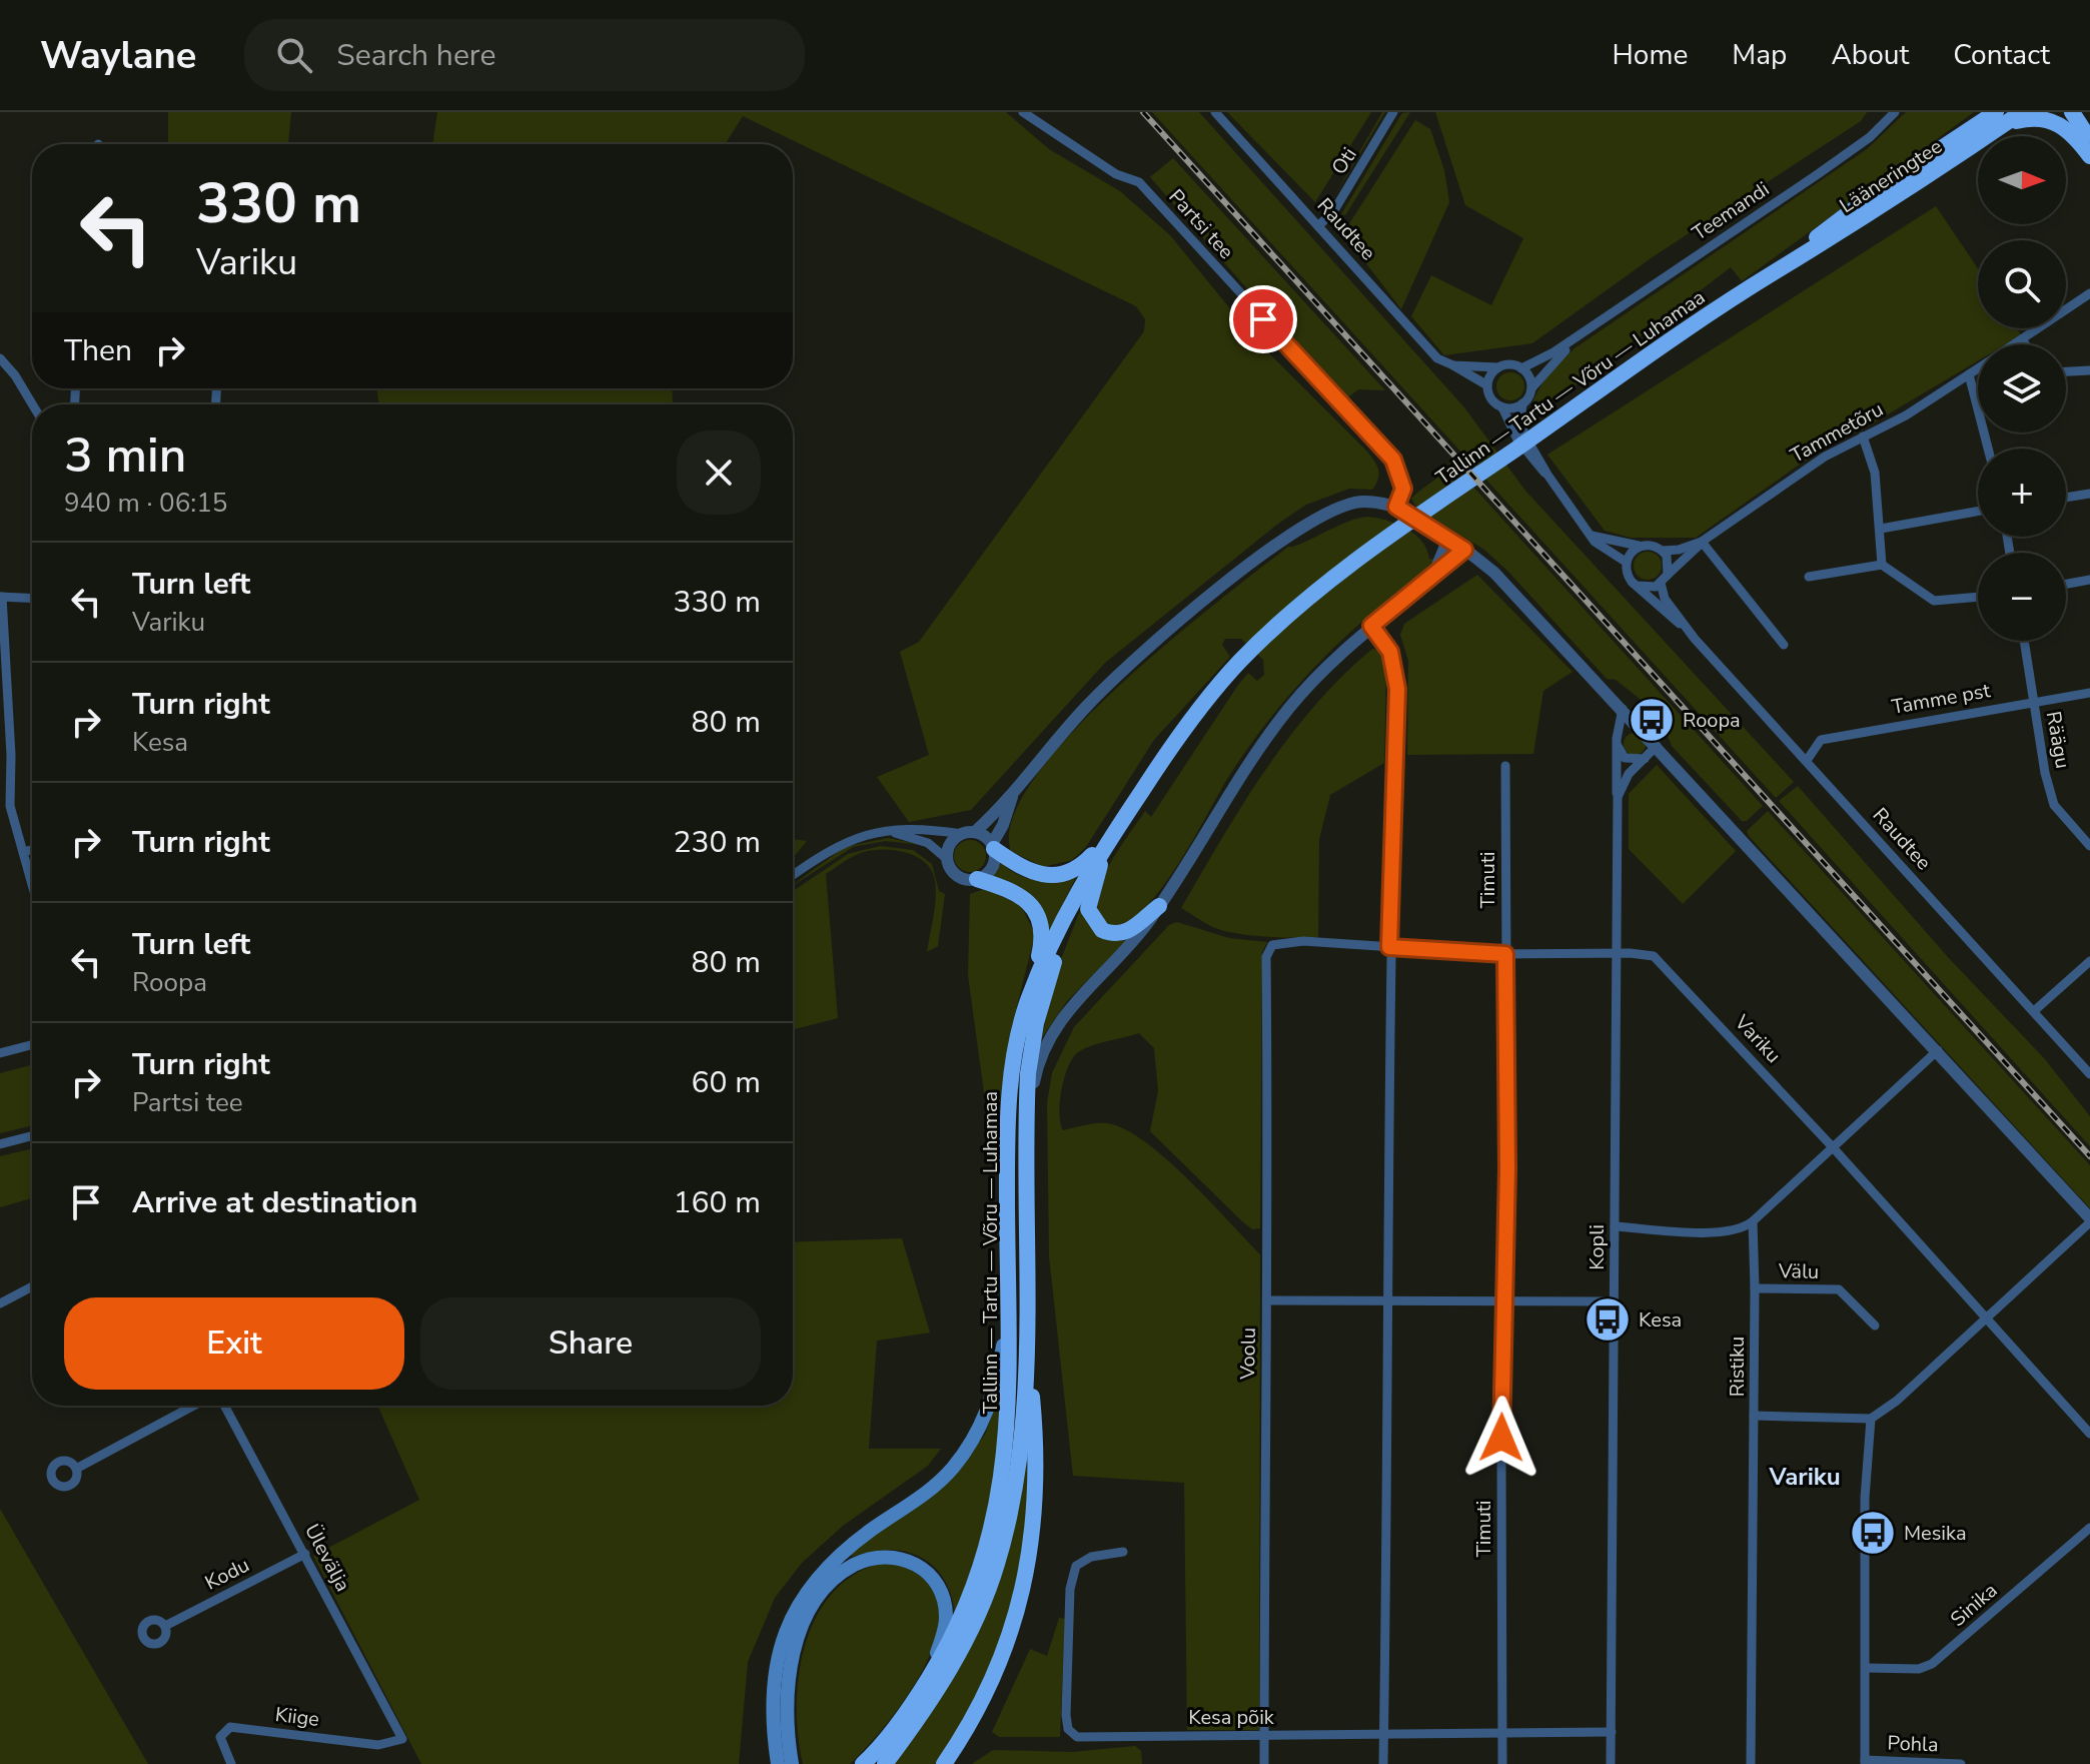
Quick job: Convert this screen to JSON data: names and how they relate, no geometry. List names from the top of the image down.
{
  "streets": {
    "highway": ["Lääneringtee", "Tallinn — Tartu — Võru — Luhamaa"],
    "street": [
      "Oti",
      "Teemandi",
      "Partsi tee",
      "Raudtee",
      "Tammetõru",
      "Tamme pst",
      "Räägu",
      "Timuti",
      "Variku",
      "Kopli",
      "Välu",
      "Voolu",
      "Ristiku",
      "Ülevälja",
      "Kodu",
      "Sinika",
      "Kiige",
      "Kesa põik",
      "Pohla"
    ]
  },
  "crossings": [
    ["Oti", "Raudtee"],
    ["Lääneringtee", "Tallinn — Tartu — Võru — Luhamaa"],
    ["Teemandi", "Raudtee"],
    ["Raudtee", "Tammetõru"],
    ["Raudtee", "Tamme pst"],
    ["Tamme pst", "Räägu"],
    ["Timuti", "Variku"],
    ["Timuti", "Kesa põik"],
    ["Variku", "Kopli"],
    ["Variku", "Voolu"],
    ["Kopli", "Kesa põik"],
    ["Välu", "Ristiku"],
    ["Voolu", "Kesa põik"],
    ["Ülevälja", "Kodu"],
    ["Ülevälja", "Kiige"]
  ],
  "districts": ["Variku"],
  "places": {
    "bus stop": ["Roopa", "Kesa", "Mesika"]
  },
  "north": "right",
  "page": {
    "header": "Waylane",
    "search": "Search here",
    "nav": [
      "Home",
      "Map",
      "About",
      "Contact"
    ],
    "map_buttons": ["+", "−"],
    "turn": ["330 m", "Variku"],
    "then": "Then",
    "heading": ["3 min", "940 m · 06:15"],
    "list": [
      {
        "name": "Turn left",
        "note": "Variku",
        "value": "330 m"
      },
      {
        "name": "Turn right",
        "note": "Kesa",
        "value": "80 m"
      },
      {
        "name": "Turn right",
        "value": "230 m"
      },
      {
        "name": "Turn left",
        "note": "Roopa",
        "value": "80 m"
      },
      {
        "name": "Turn right",
        "note": "Partsi tee",
        "value": "60 m"
      },
      {
        "name": "Arrive at destination",
        "value": "160 m"
      }
    ],
    "buttons": ["Exit", "Share"]
  }
}
